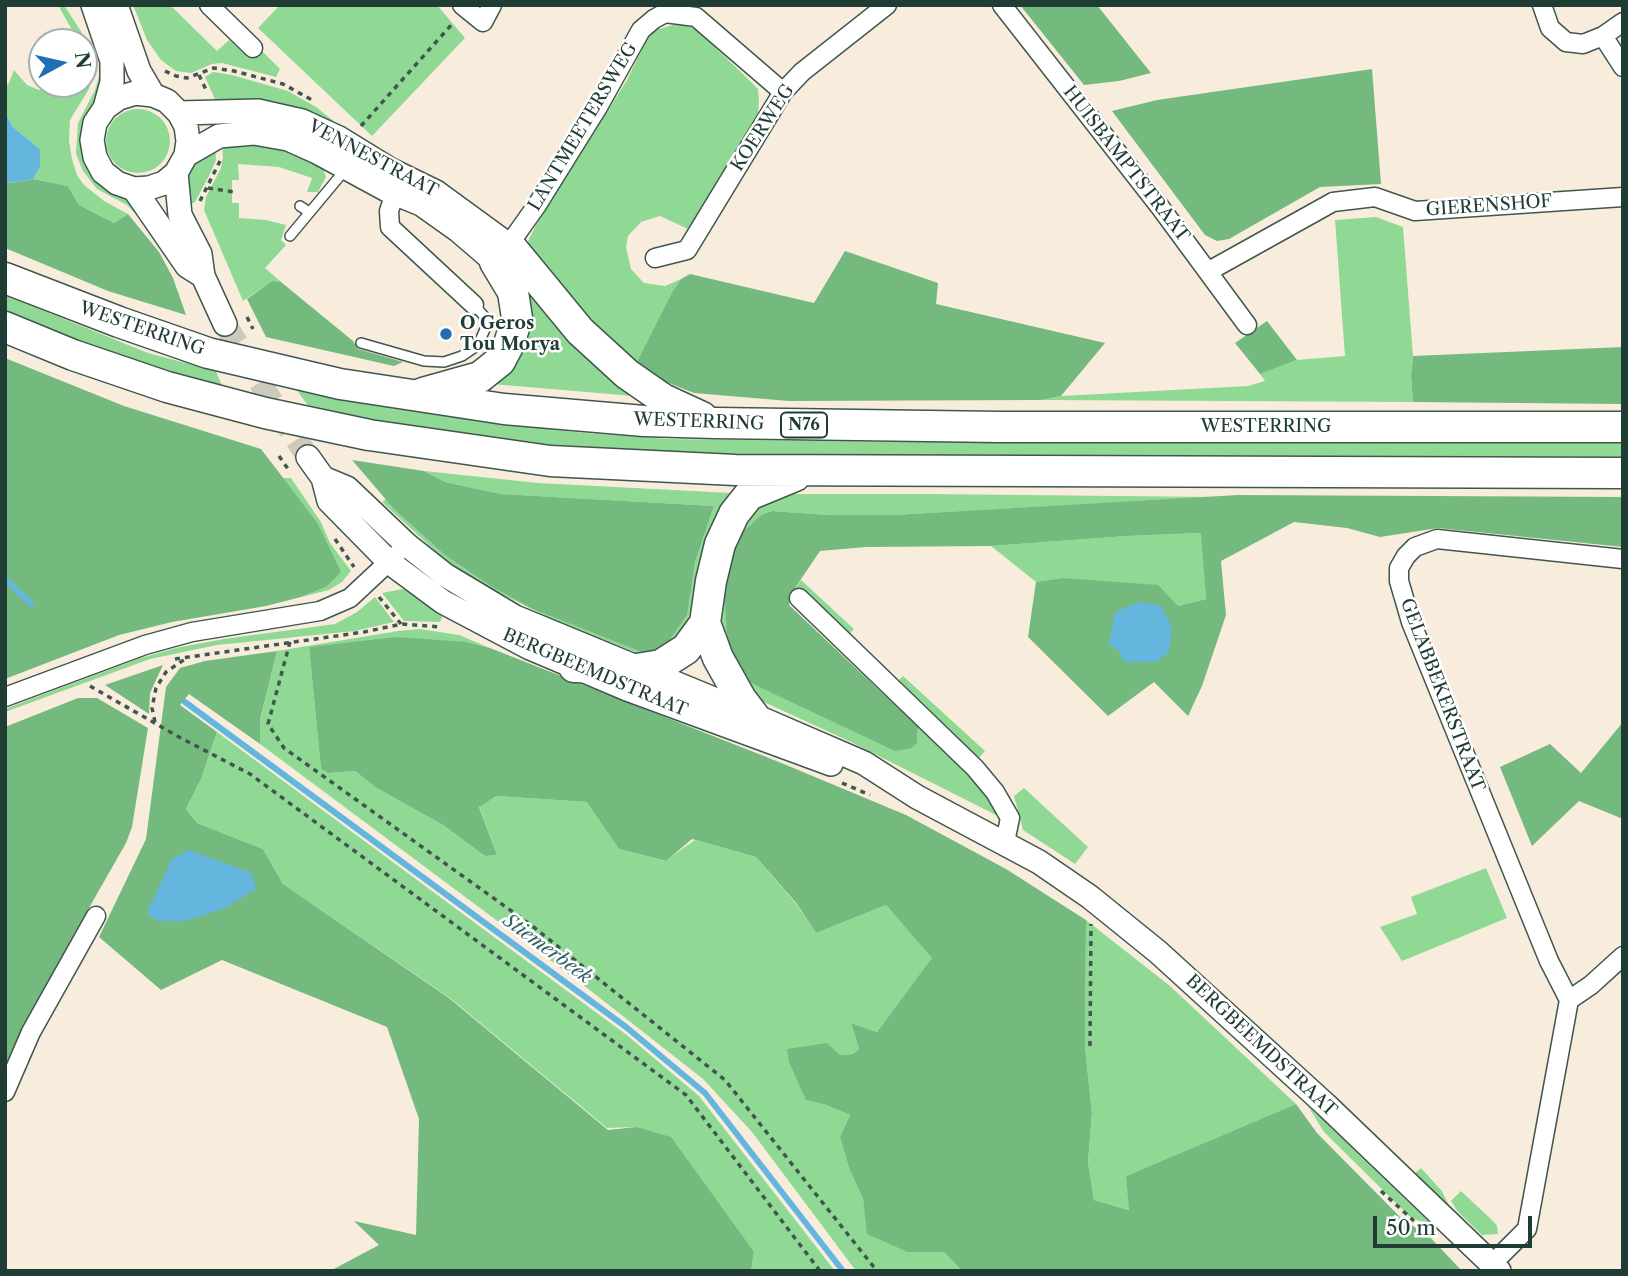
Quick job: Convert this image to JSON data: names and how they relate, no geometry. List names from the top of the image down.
{
  "streets": {
    "highway": ["WESTERRING", "N76"],
    "street": [
      "LANTMEETERSWEG",
      "KOERWEG",
      "VENNESTRAAT",
      "HUISBAMPTSTRAAT",
      "GIERENSHOF",
      "BERGBEEMDSTRAAT",
      "GELABBEKERSTRAAT"
    ]
  },
  "crossings": [
    ["LANTMEETERSWEG", "KOERWEG"],
    ["LANTMEETERSWEG", "VENNESTRAAT"],
    ["HUISBAMPTSTRAAT", "GIERENSHOF"]
  ],
  "water": ["Stiemerbeek"],
  "places": ["O Geros Tou Morya"],
  "scale_bar": "50 m",
  "north": "right"
}
